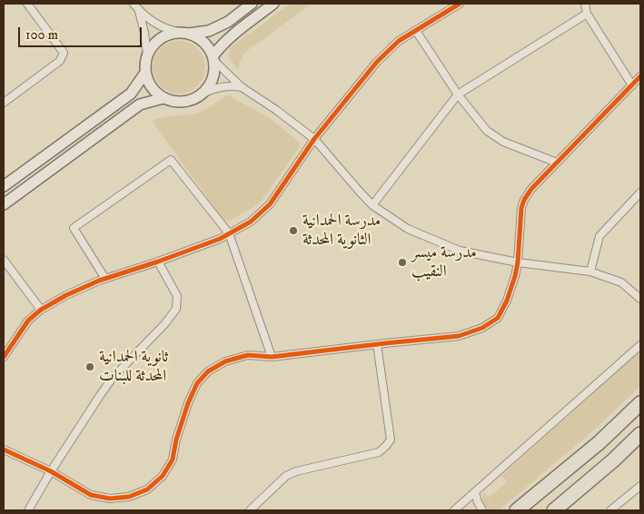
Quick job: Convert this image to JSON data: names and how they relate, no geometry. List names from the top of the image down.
{
  "places": ["مدرسة الحمدانية الثانوية المحدثة", "مدرسة ميسر النقيب", "ثانوية الحمدانية المحدثة للبنات"],
  "scale_bar": "100 m"
}
